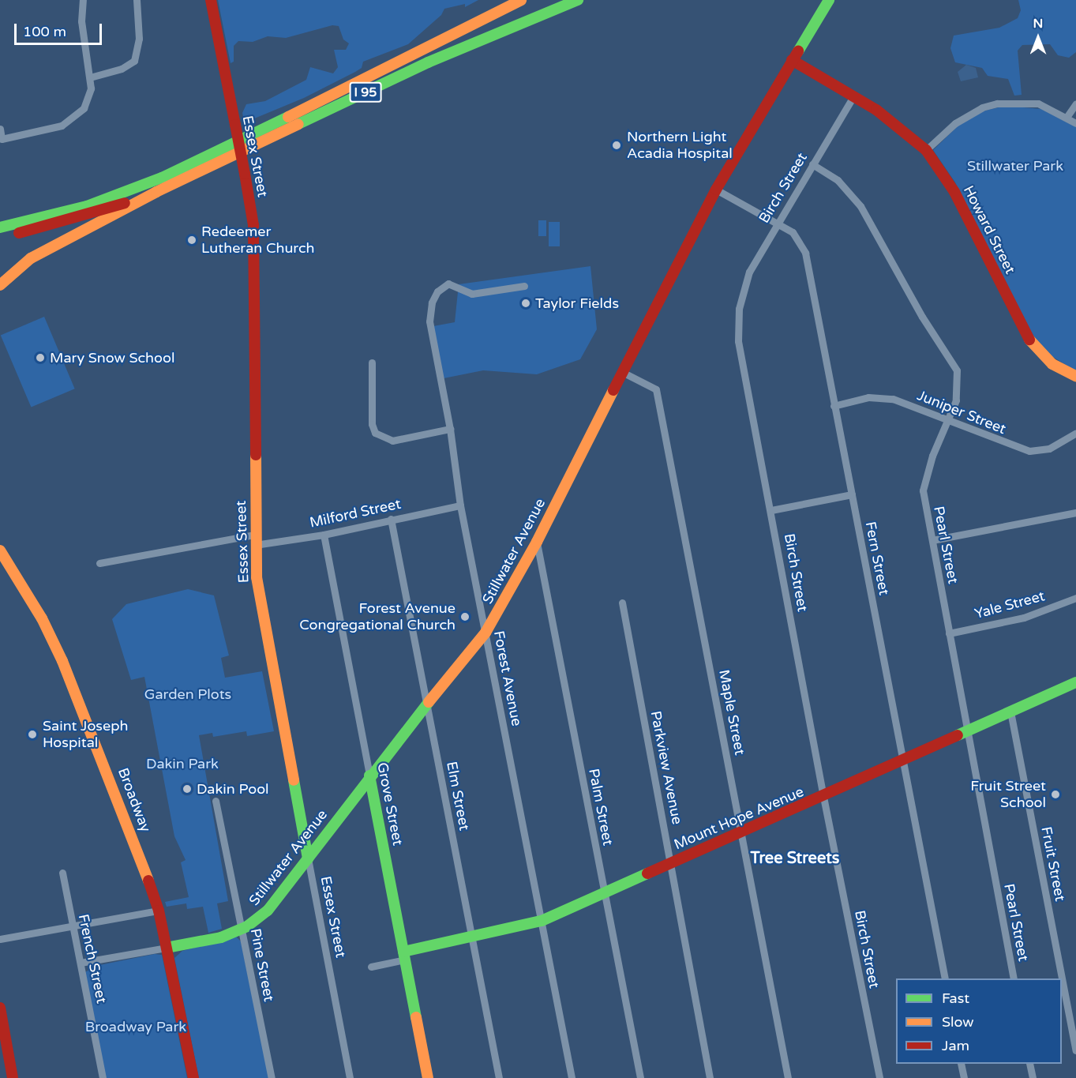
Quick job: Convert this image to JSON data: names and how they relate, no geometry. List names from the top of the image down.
{
  "streets": {
    "main road": [
      "I 95",
      "Essex Street",
      "Howard Street",
      "Stillwater Avenue",
      "Broadway",
      "Grove Street",
      "Mount Hope Avenue"
    ],
    "street": [
      "Birch Street",
      "Juniper Street",
      "Milford Street",
      "Pearl Street",
      "Fern Street",
      "Yale Street",
      "Forest Avenue",
      "Maple Street",
      "Parkview Avenue",
      "Elm Street",
      "Palm Street",
      "Fruit Street",
      "French Street",
      "Pine Street"
    ]
  },
  "crossings": [
    ["Essex Street", "Milford Street"],
    ["Essex Street", "Stillwater Avenue"],
    ["Birch Street", "Howard Street"],
    ["Birch Street", "Pearl Street"],
    ["Birch Street", "Fern Street"],
    ["Birch Street", "Mount Hope Avenue"],
    ["Howard Street", "Stillwater Avenue"],
    ["Juniper Street", "Pearl Street"],
    ["Juniper Street", "Fern Street"],
    ["Milford Street", "Forest Avenue"],
    ["Milford Street", "Elm Street"],
    ["Milford Street", "Grove Street"],
    ["Pearl Street", "Yale Street"],
    ["Pearl Street", "Mount Hope Avenue"],
    ["Stillwater Avenue", "Fern Street"],
    ["Stillwater Avenue", "Forest Avenue"],
    ["Stillwater Avenue", "Maple Street"],
    ["Stillwater Avenue", "Elm Street"],
    ["Stillwater Avenue", "Broadway"],
    ["Stillwater Avenue", "Grove Street"],
    ["Stillwater Avenue", "Palm Street"],
    ["Stillwater Avenue", "French Street"],
    ["Stillwater Avenue", "Pine Street"],
    ["Fern Street", "Mount Hope Avenue"],
    ["Forest Avenue", "Mount Hope Avenue"],
    ["Maple Street", "Mount Hope Avenue"],
    ["Parkview Avenue", "Mount Hope Avenue"],
    ["Elm Street", "Mount Hope Avenue"],
    ["Grove Street", "Mount Hope Avenue"],
    ["Palm Street", "Mount Hope Avenue"],
    ["Mount Hope Avenue", "Fruit Street"]
  ],
  "districts": ["Tree Streets"],
  "parks": [
    "Stillwater Park",
    "Garden Plots",
    "Dakin Park",
    "Broadway Park"
  ],
  "places": [
    "Northern Light Acadia Hospital",
    "Redeemer Lutheran Church",
    "Taylor Fields",
    "Mary Snow School",
    "Forest Avenue Congregational Church",
    "Saint Joseph Hospital",
    "Dakin Pool",
    "Fruit Street School"
  ],
  "legend": ["Fast", "Slow", "Jam"],
  "scale_bar": "100 m",
  "north": "top"
}
